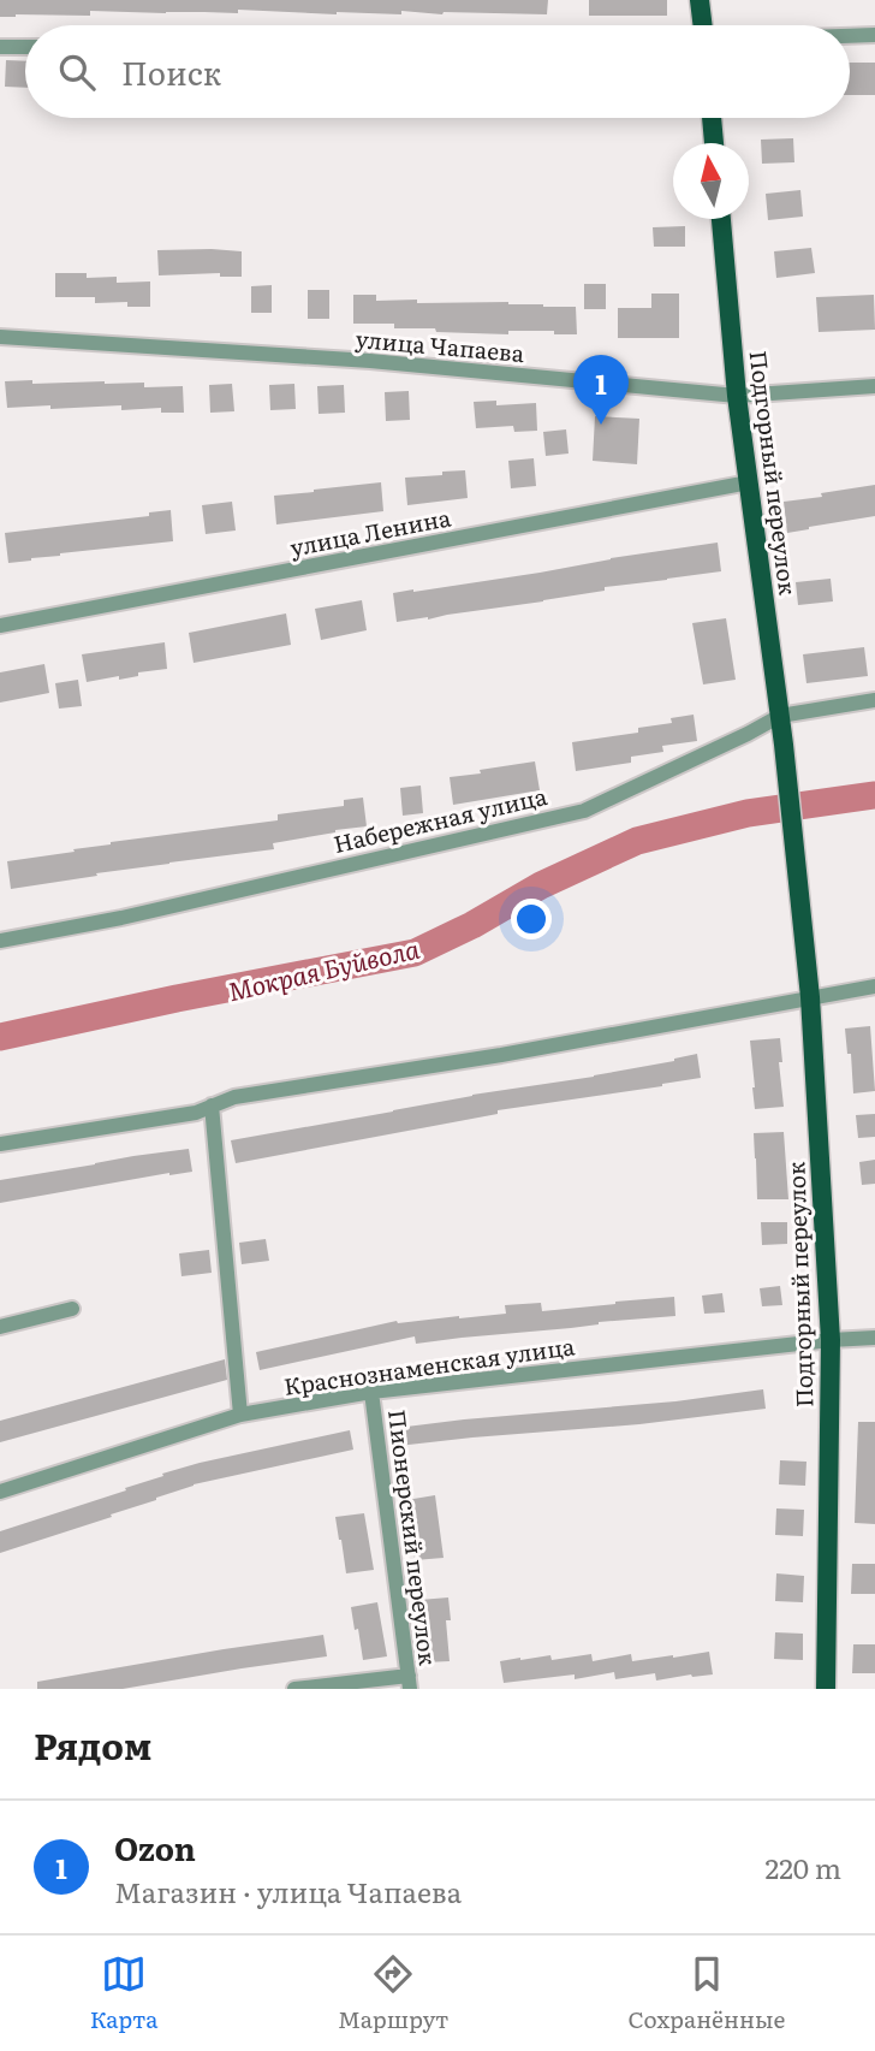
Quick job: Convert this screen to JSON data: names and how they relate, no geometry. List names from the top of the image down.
{
  "streets": {
    "main road": ["Подгорный переулок"],
    "street": [
      "улица Чапаева",
      "улица Ленина",
      "Набережная улица",
      "Краснознаменская улица",
      "Пионерский переулок"
    ]
  },
  "crossings": [
    ["улица Чапаева", "Подгорный переулок"],
    ["Подгорный переулок", "улица Ленина"],
    ["Подгорный переулок", "Набережная улица"],
    ["Подгорный переулок", "Краснознаменская улица"],
    ["Краснознаменская улица", "Пионерский переулок"]
  ],
  "water": ["Мокрая Буйвола"],
  "north": "top",
  "page": {
    "search": "Поиск",
    "pins": "1",
    "heading": "Рядом",
    "list": [
      {
        "mark": "1",
        "name": "Ozon",
        "note": "Магазин · улица Чапаева",
        "value": "220 m"
      }
    ],
    "nav": ["Карта", "Маршрут", "Сохранённые"]
  }
}
